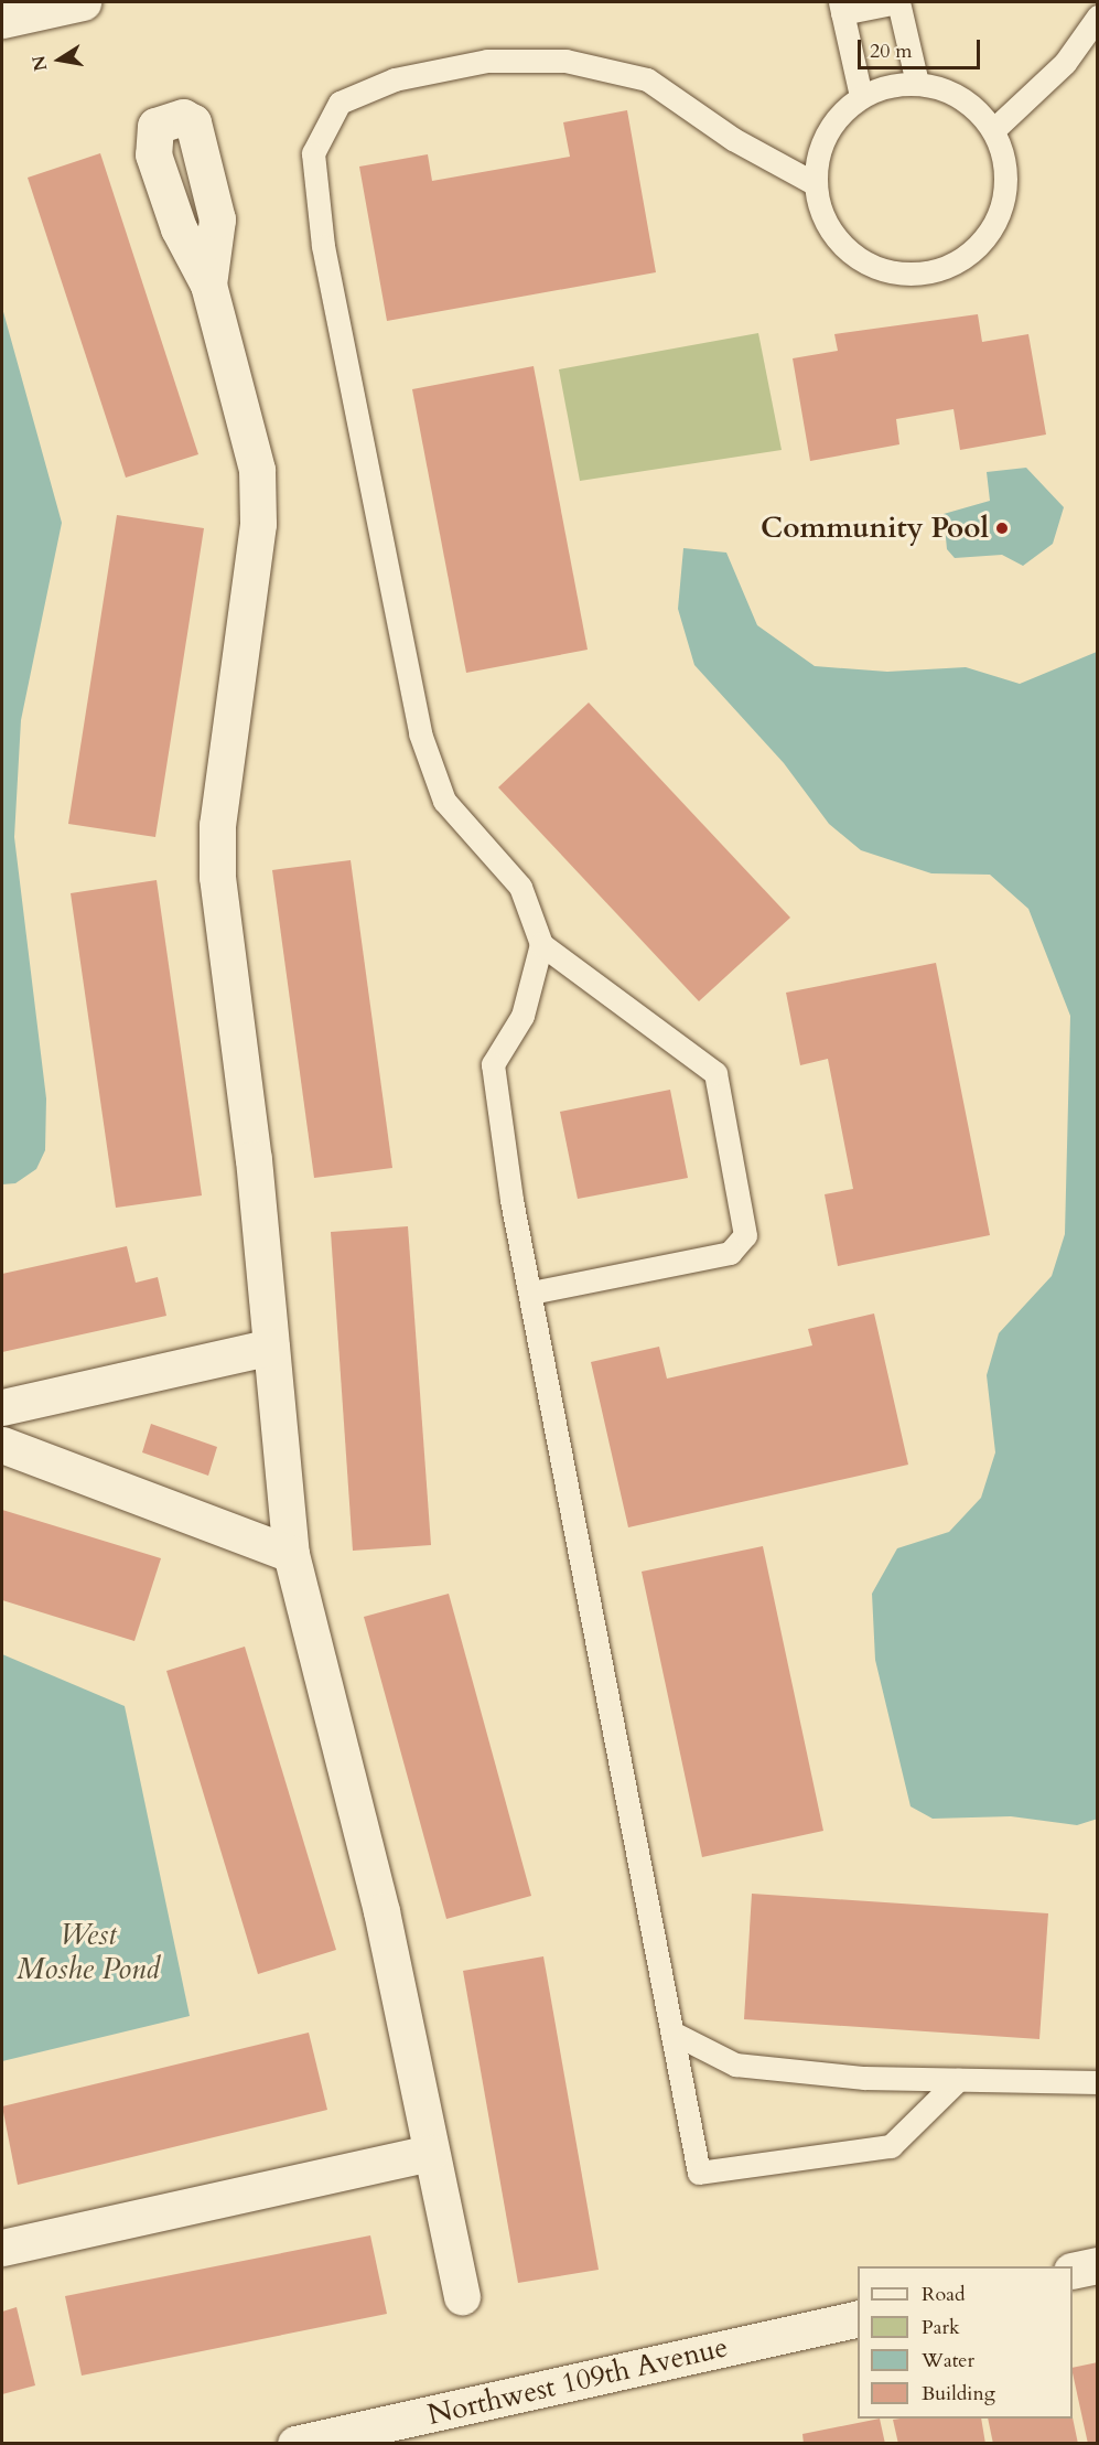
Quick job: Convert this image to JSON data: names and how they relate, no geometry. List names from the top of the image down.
{
  "streets": {
    "street": ["Northwest 109th Avenue"]
  },
  "water": ["West Moshe Pond"],
  "places": ["Community Pool"],
  "legend": [
    "Road",
    "Park",
    "Water",
    "Building"
  ],
  "scale_bar": "20 m",
  "north": "left"
}
